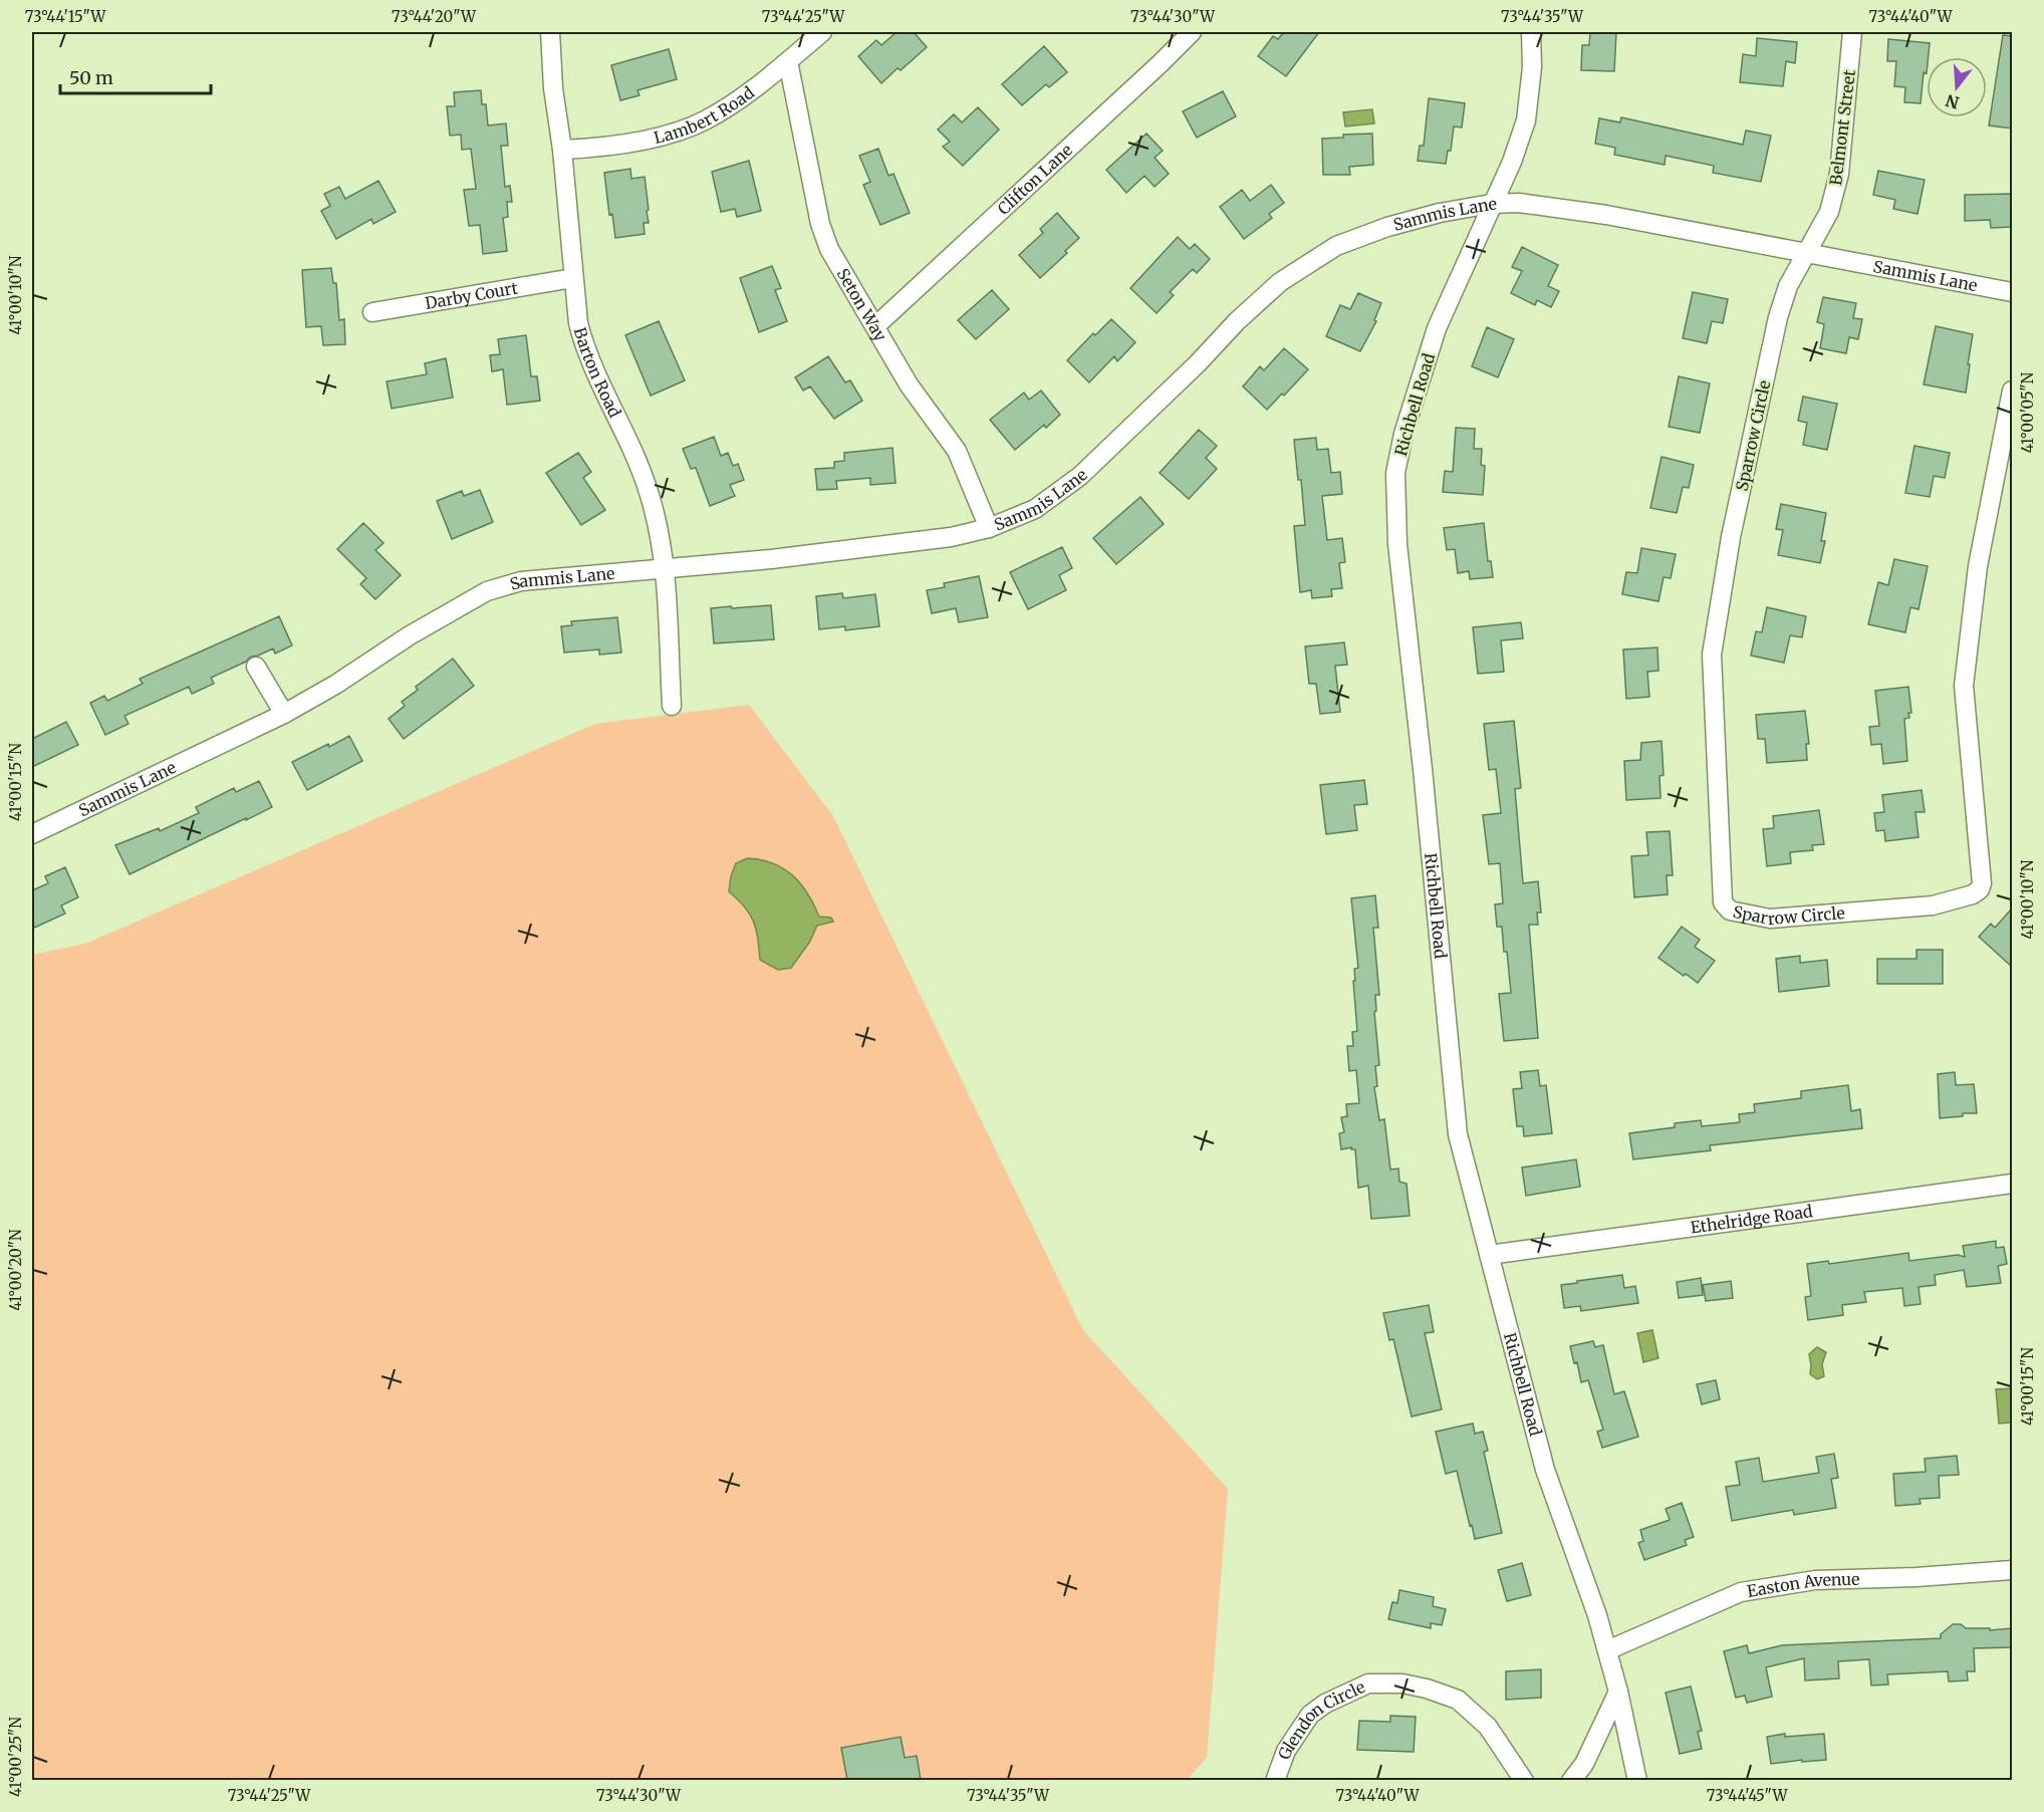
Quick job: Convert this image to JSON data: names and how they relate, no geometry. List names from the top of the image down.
{
  "streets": {
    "street": [
      "Lambert Road",
      "Belmont Street",
      "Clifton Lane",
      "Sammis Lane",
      "Darby Court",
      "Seton Way",
      "Barton Road",
      "Richbell Road",
      "Sparrow Circle",
      "Ethelridge Road",
      "Easton Avenue",
      "Glendon Circle"
    ]
  },
  "crossings": [
    ["Lambert Road", "Seton Way"],
    ["Lambert Road", "Barton Road"],
    ["Belmont Street", "Sammis Lane"],
    ["Belmont Street", "Sparrow Circle"],
    ["Clifton Lane", "Seton Way"],
    ["Sammis Lane", "Seton Way"],
    ["Sammis Lane", "Barton Road"],
    ["Sammis Lane", "Richbell Road"],
    ["Sammis Lane", "Sparrow Circle"],
    ["Darby Court", "Barton Road"],
    ["Richbell Road", "Ethelridge Road"],
    ["Richbell Road", "Easton Avenue"]
  ],
  "scale_bar": "50 m",
  "north": "bottom",
  "coordinates": [
    "73°44'15\"W",
    "73°44'20\"W",
    "73°44'25\"W",
    "73°44'30\"W",
    "73°44'35\"W",
    "73°44'40\"W",
    "41°00'10\"N",
    "41°00'05\"N",
    "41°00'15\"N",
    "41°00'20\"N",
    "41°00'25\"N",
    "73°44'45\"W"
  ]
}
